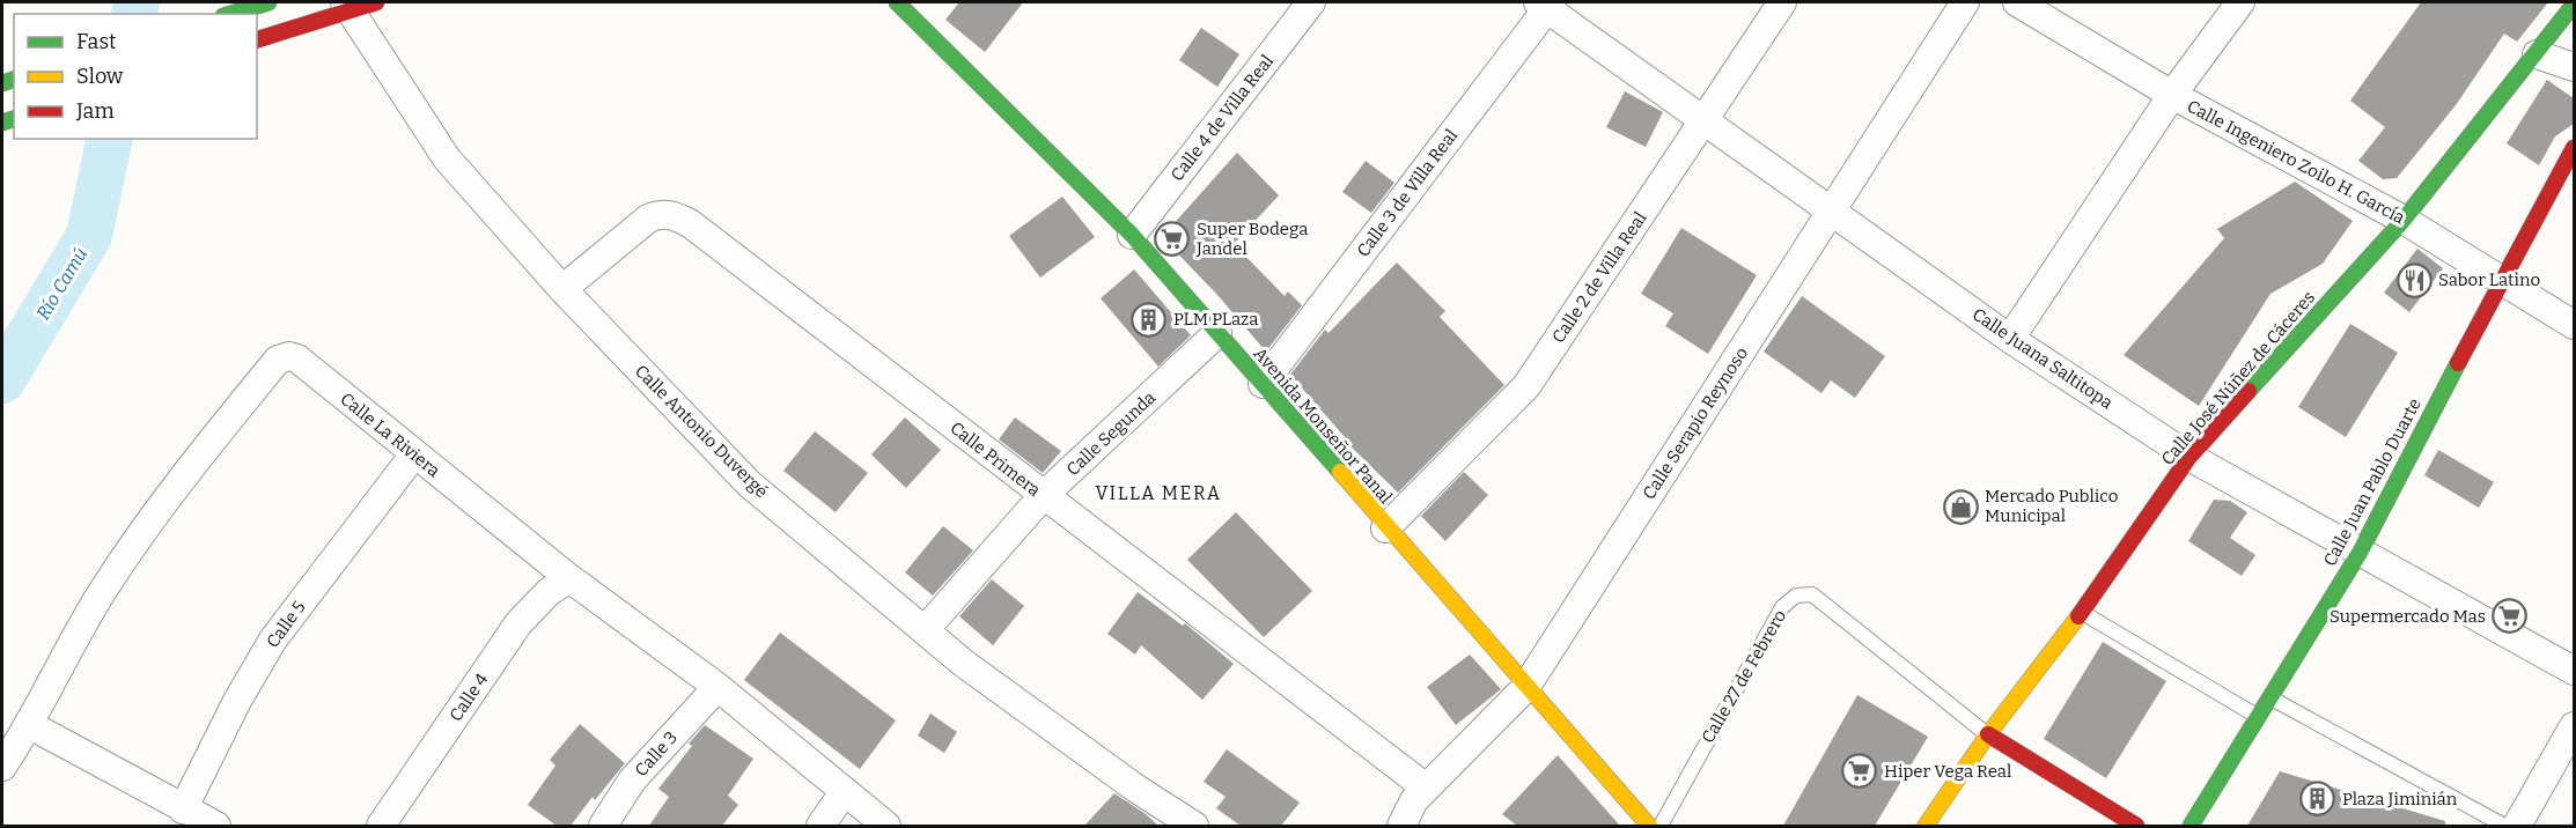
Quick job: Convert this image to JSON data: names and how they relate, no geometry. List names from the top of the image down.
{
  "streets": {
    "main road": ["Calle José Núñez de Cáceres", "Avenida Monseñor Panal", "Calle Juan Pablo Duarte"],
    "street": [
      "Calle 4 de Villa Real",
      "Calle Ingeniero Zoilo H. García",
      "Calle 3 de Villa Real",
      "Calle 2 de Villa Real",
      "Calle Juana Saltitopa",
      "Calle Serapio Reynoso",
      "Calle Antonio Duvergé",
      "Calle Segunda",
      "Calle La Riviera",
      "Calle Primera",
      "Calle 5",
      "Calle 4",
      "Calle 3"
    ],
    "lane": ["Calle 27 de Febrero"]
  },
  "crossings": [
    ["Calle 4 de Villa Real", "Avenida Monseñor Panal"],
    ["Calle Ingeniero Zoilo H. García", "Calle José Núñez de Cáceres"],
    ["Calle Ingeniero Zoilo H. García", "Calle Juan Pablo Duarte"],
    ["Calle 3 de Villa Real", "Calle Juana Saltitopa"],
    ["Calle 3 de Villa Real", "Avenida Monseñor Panal"],
    ["Calle 2 de Villa Real", "Calle Juana Saltitopa"],
    ["Calle 2 de Villa Real", "Avenida Monseñor Panal"],
    ["Calle Juana Saltitopa", "Calle José Núñez de Cáceres"],
    ["Calle Juana Saltitopa", "Calle Serapio Reynoso"],
    ["Calle Juana Saltitopa", "Calle Juan Pablo Duarte"],
    ["Calle José Núñez de Cáceres", "Calle 27 de Febrero"],
    ["Calle Serapio Reynoso", "Avenida Monseñor Panal"],
    ["Calle Serapio Reynoso", "Calle Primera"],
    ["Avenida Monseñor Panal", "Calle Segunda"],
    ["Calle Antonio Duvergé", "Calle Segunda"],
    ["Calle Antonio Duvergé", "Calle Primera"],
    ["Calle Segunda", "Calle Primera"],
    ["Calle La Riviera", "Calle 5"],
    ["Calle La Riviera", "Calle 4"],
    ["Calle La Riviera", "Calle 3"]
  ],
  "districts": ["VILLA MERA"],
  "water": ["Río Camú"],
  "places": {
    "supermarket": ["Super Bodega Jandel", "Supermercado Mas", "Hiper Vega Real"],
    "restaurant": ["Sabor Latino"],
    "building": ["PLM PLaza", "Plaza Jiminián"],
    "shop": ["Mercado Publico Municipal"]
  },
  "legend": ["Fast", "Slow", "Jam"]
}
